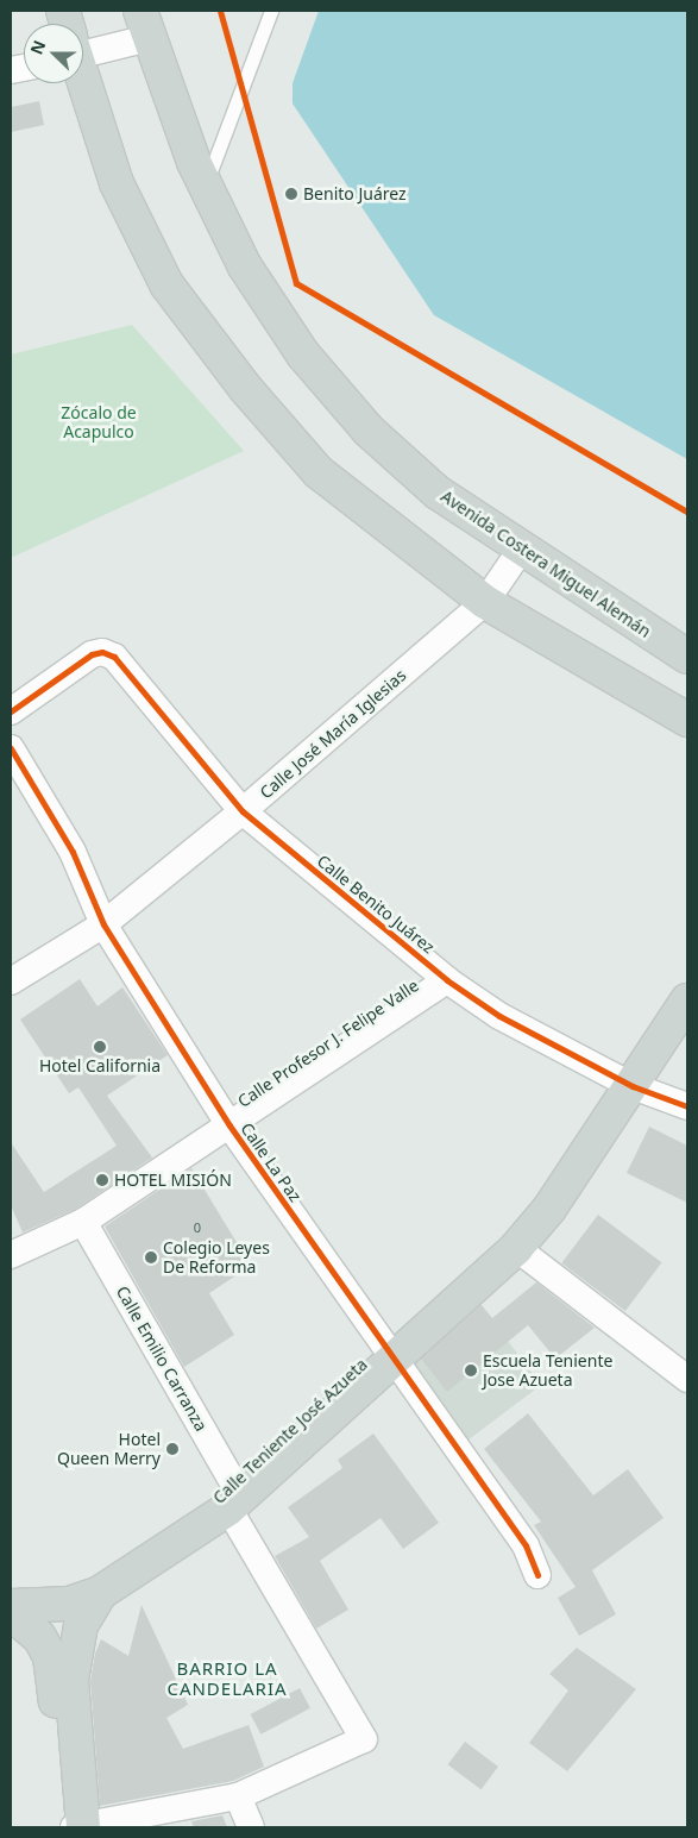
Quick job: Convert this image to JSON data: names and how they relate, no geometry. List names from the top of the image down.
{
  "streets": {
    "main road": ["Avenida Costera Miguel Alemán", "Calle Teniente José Azueta"],
    "street": [
      "Calle José María Iglesias",
      "Calle Benito Juárez",
      "Calle Profesor J. Felipe Valle",
      "Calle La Paz",
      "Calle Emilio Carranza"
    ]
  },
  "crossings": [
    ["Avenida Costera Miguel Alemán", "Calle José María Iglesias"],
    ["Calle José María Iglesias", "Calle Benito Juárez"],
    ["Calle José María Iglesias", "Calle La Paz"],
    ["Calle Benito Juárez", "Calle Profesor J. Felipe Valle"],
    ["Calle Benito Juárez", "Calle Teniente José Azueta"],
    ["Calle Profesor J. Felipe Valle", "Calle La Paz"],
    ["Calle Profesor J. Felipe Valle", "Calle Emilio Carranza"],
    ["Calle La Paz", "Calle Teniente José Azueta"],
    ["Calle Emilio Carranza", "Calle Teniente José Azueta"]
  ],
  "districts": ["BARRIO LA CANDELARIA"],
  "parks": ["Zócalo de Acapulco"],
  "places": [
    "Benito Juárez",
    "Hotel California",
    "HOTEL MISIÓN",
    "Colegio Leyes De Reforma",
    "Escuela Teniente Jose Azueta",
    "Hotel Queen Merry"
  ],
  "house_numbers": ["0"],
  "north": "left"
}
